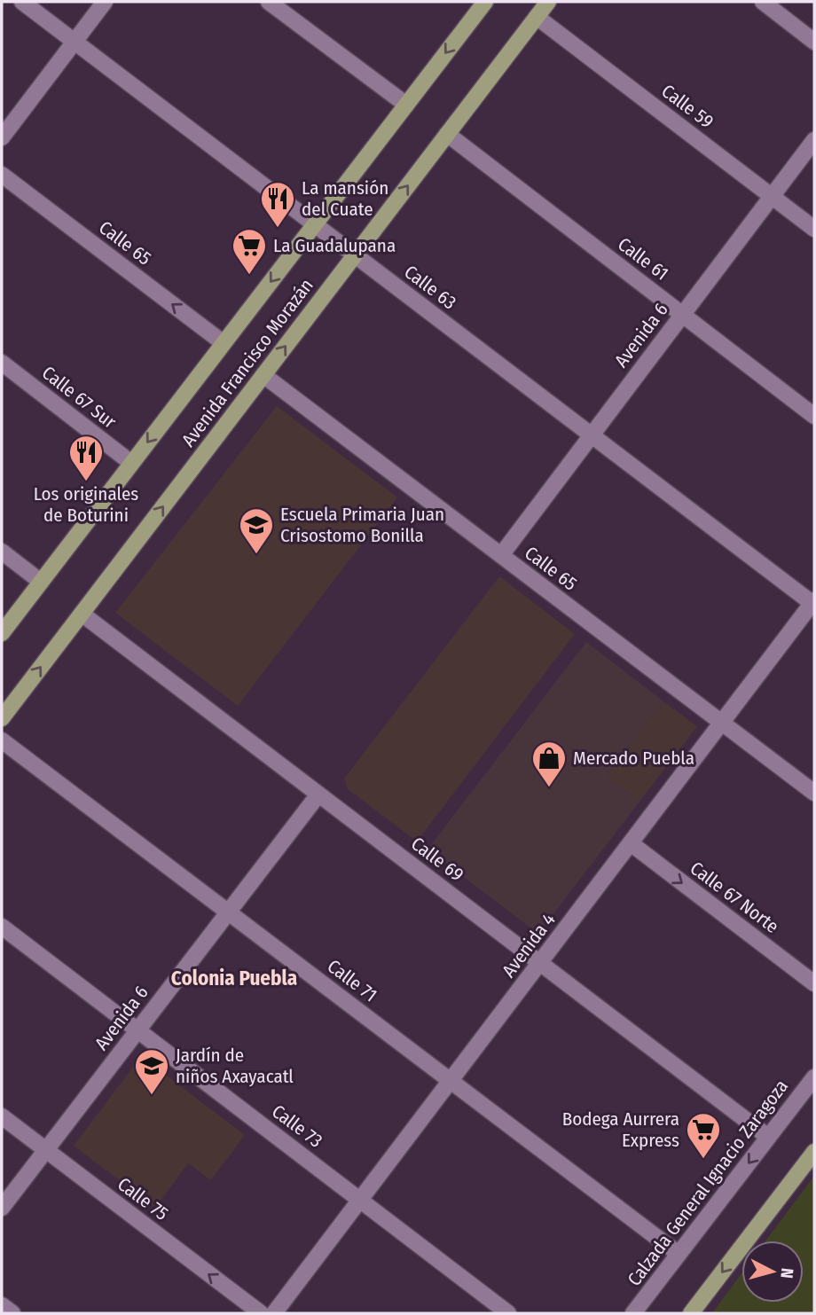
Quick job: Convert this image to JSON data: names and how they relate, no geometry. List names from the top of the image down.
{
  "streets": {
    "main road": ["Avenida Francisco Morazán"],
    "street": [
      "Calle 59",
      "Calle 65",
      "Calle 61",
      "Calle 63",
      "Avenida 6",
      "Calle 67 Sur",
      "Calle 69",
      "Calle 67 Norte",
      "Avenida 4",
      "Calle 71",
      "Calle 73",
      "Calzada General Ignacio Zaragoza",
      "Calle 75"
    ]
  },
  "crossings": [
    ["Calle 59", "Avenida 6"],
    ["Calle 59", "Avenida Francisco Morazán"],
    ["Calle 65", "Avenida 6"],
    ["Calle 65", "Avenida Francisco Morazán"],
    ["Calle 65", "Avenida 4"],
    ["Calle 61", "Avenida 6"],
    ["Calle 61", "Avenida Francisco Morazán"],
    ["Calle 63", "Avenida 6"],
    ["Calle 63", "Avenida Francisco Morazán"],
    ["Calle 63", "Avenida 4"],
    ["Avenida 6", "Calle 69"],
    ["Avenida 6", "Calle 71"],
    ["Avenida 6", "Calle 73"],
    ["Avenida 6", "Calle 75"],
    ["Avenida Francisco Morazán", "Calle 67 Sur"],
    ["Avenida Francisco Morazán", "Calle 69"],
    ["Calle 69", "Avenida 4"],
    ["Calle 69", "Calzada General Ignacio Zaragoza"],
    ["Calle 67 Norte", "Avenida 4"],
    ["Avenida 4", "Calle 71"],
    ["Avenida 4", "Calle 73"],
    ["Calle 71", "Calzada General Ignacio Zaragoza"]
  ],
  "one_way": ["Calle 67 Norte", "Calzada General Ignacio Zaragoza", "Calle 75"],
  "districts": ["Colonia Puebla"],
  "places": {
    "restaurant": ["La mansión del Cuate", "Los originales de Boturini"],
    "supermarket": ["La Guadalupana", "Bodega Aurrera Express"],
    "school or university": ["Escuela Primaria Juan Crisostomo Bonilla", "Jardín de niños Axayacatl"],
    "shop": ["Mercado Puebla"]
  },
  "north": "right"
}
